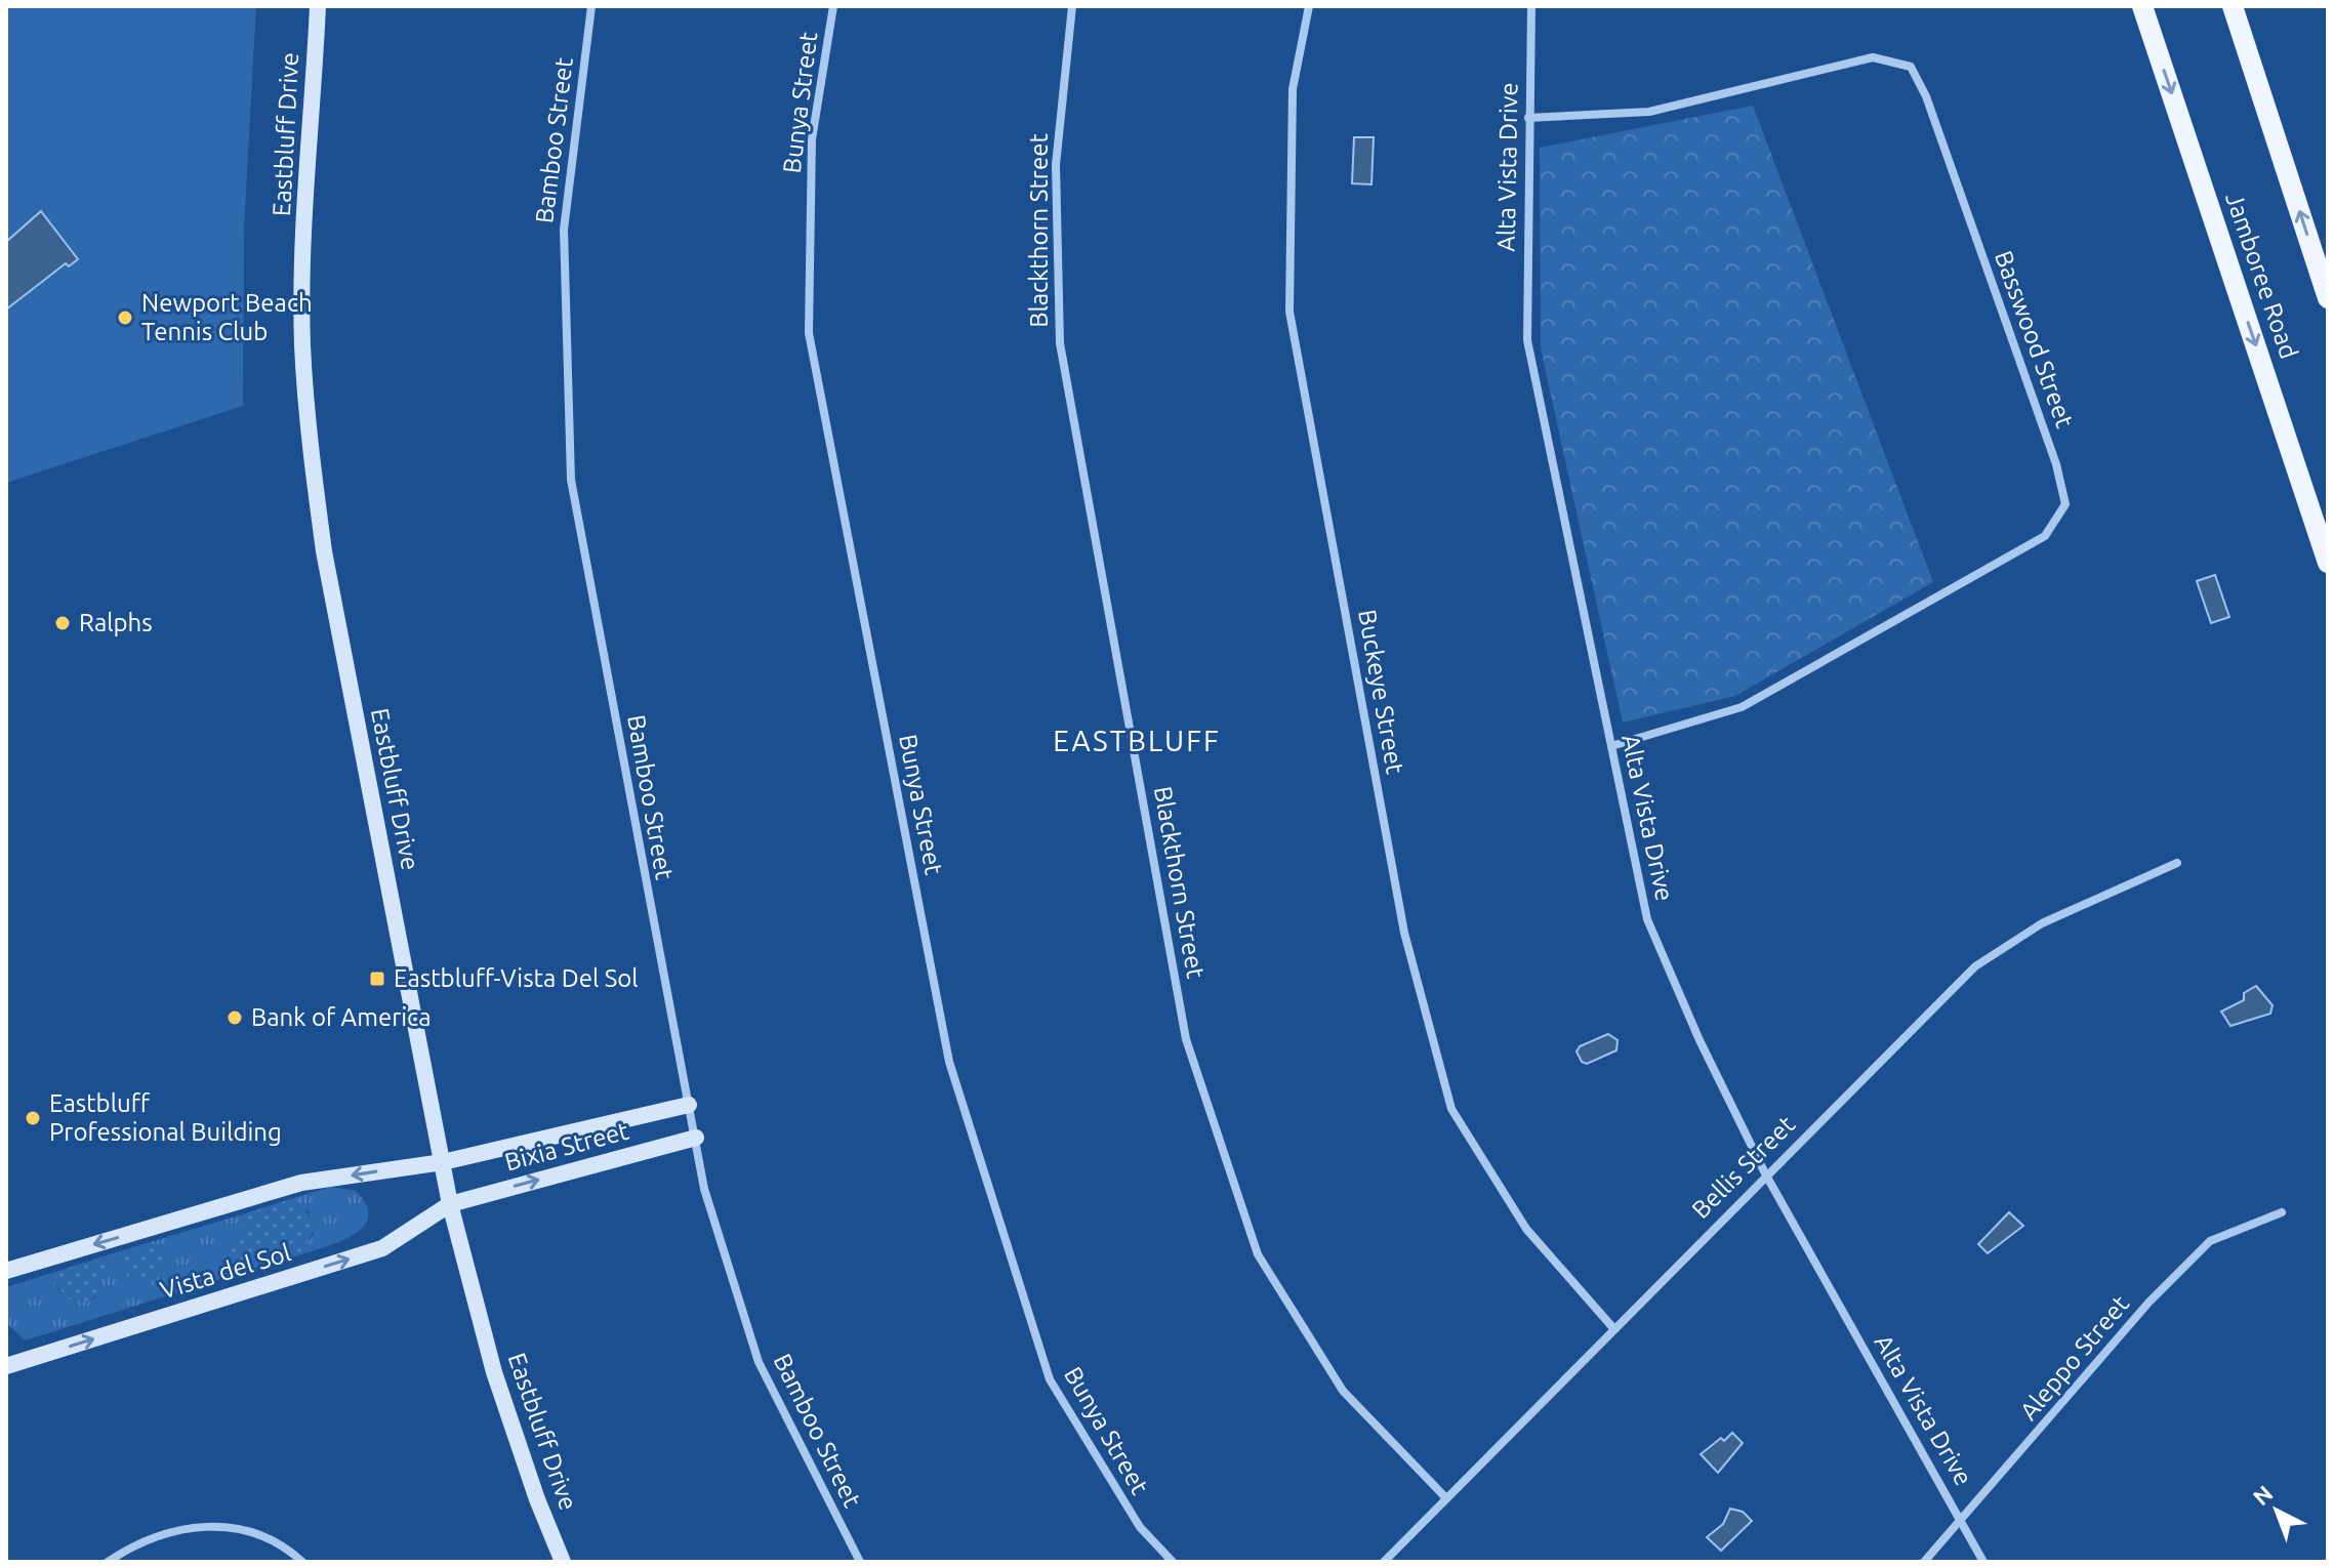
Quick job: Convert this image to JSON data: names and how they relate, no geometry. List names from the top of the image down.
{
  "streets": {
    "main road": [
      "Eastbluff Drive",
      "Jamboree Road",
      "Bixia Street",
      "Vista del Sol"
    ],
    "street": [
      "Bunya Street",
      "Bamboo Street",
      "Alta Vista Drive",
      "Blackthorn Street",
      "Basswood Street",
      "Buckeye Street",
      "Bellis Street",
      "Aleppo Street"
    ]
  },
  "crossings": [
    ["Eastbluff Drive", "Bixia Street"],
    ["Eastbluff Drive", "Vista del Sol"],
    ["Bamboo Street", "Bixia Street"],
    ["Alta Vista Drive", "Basswood Street"],
    ["Alta Vista Drive", "Bellis Street"],
    ["Alta Vista Drive", "Aleppo Street"],
    ["Blackthorn Street", "Bellis Street"],
    ["Buckeye Street", "Bellis Street"],
    ["Bixia Street", "Vista del Sol"]
  ],
  "districts": ["EASTBLUFF"],
  "places": {
    "other": [
      "Newport Beach Tennis Club",
      "Ralphs",
      "Bank of America",
      "Eastbluff Professional Building"
    ],
    "transit": ["Eastbluff-Vista Del Sol"]
  },
  "north": "top left"
}
